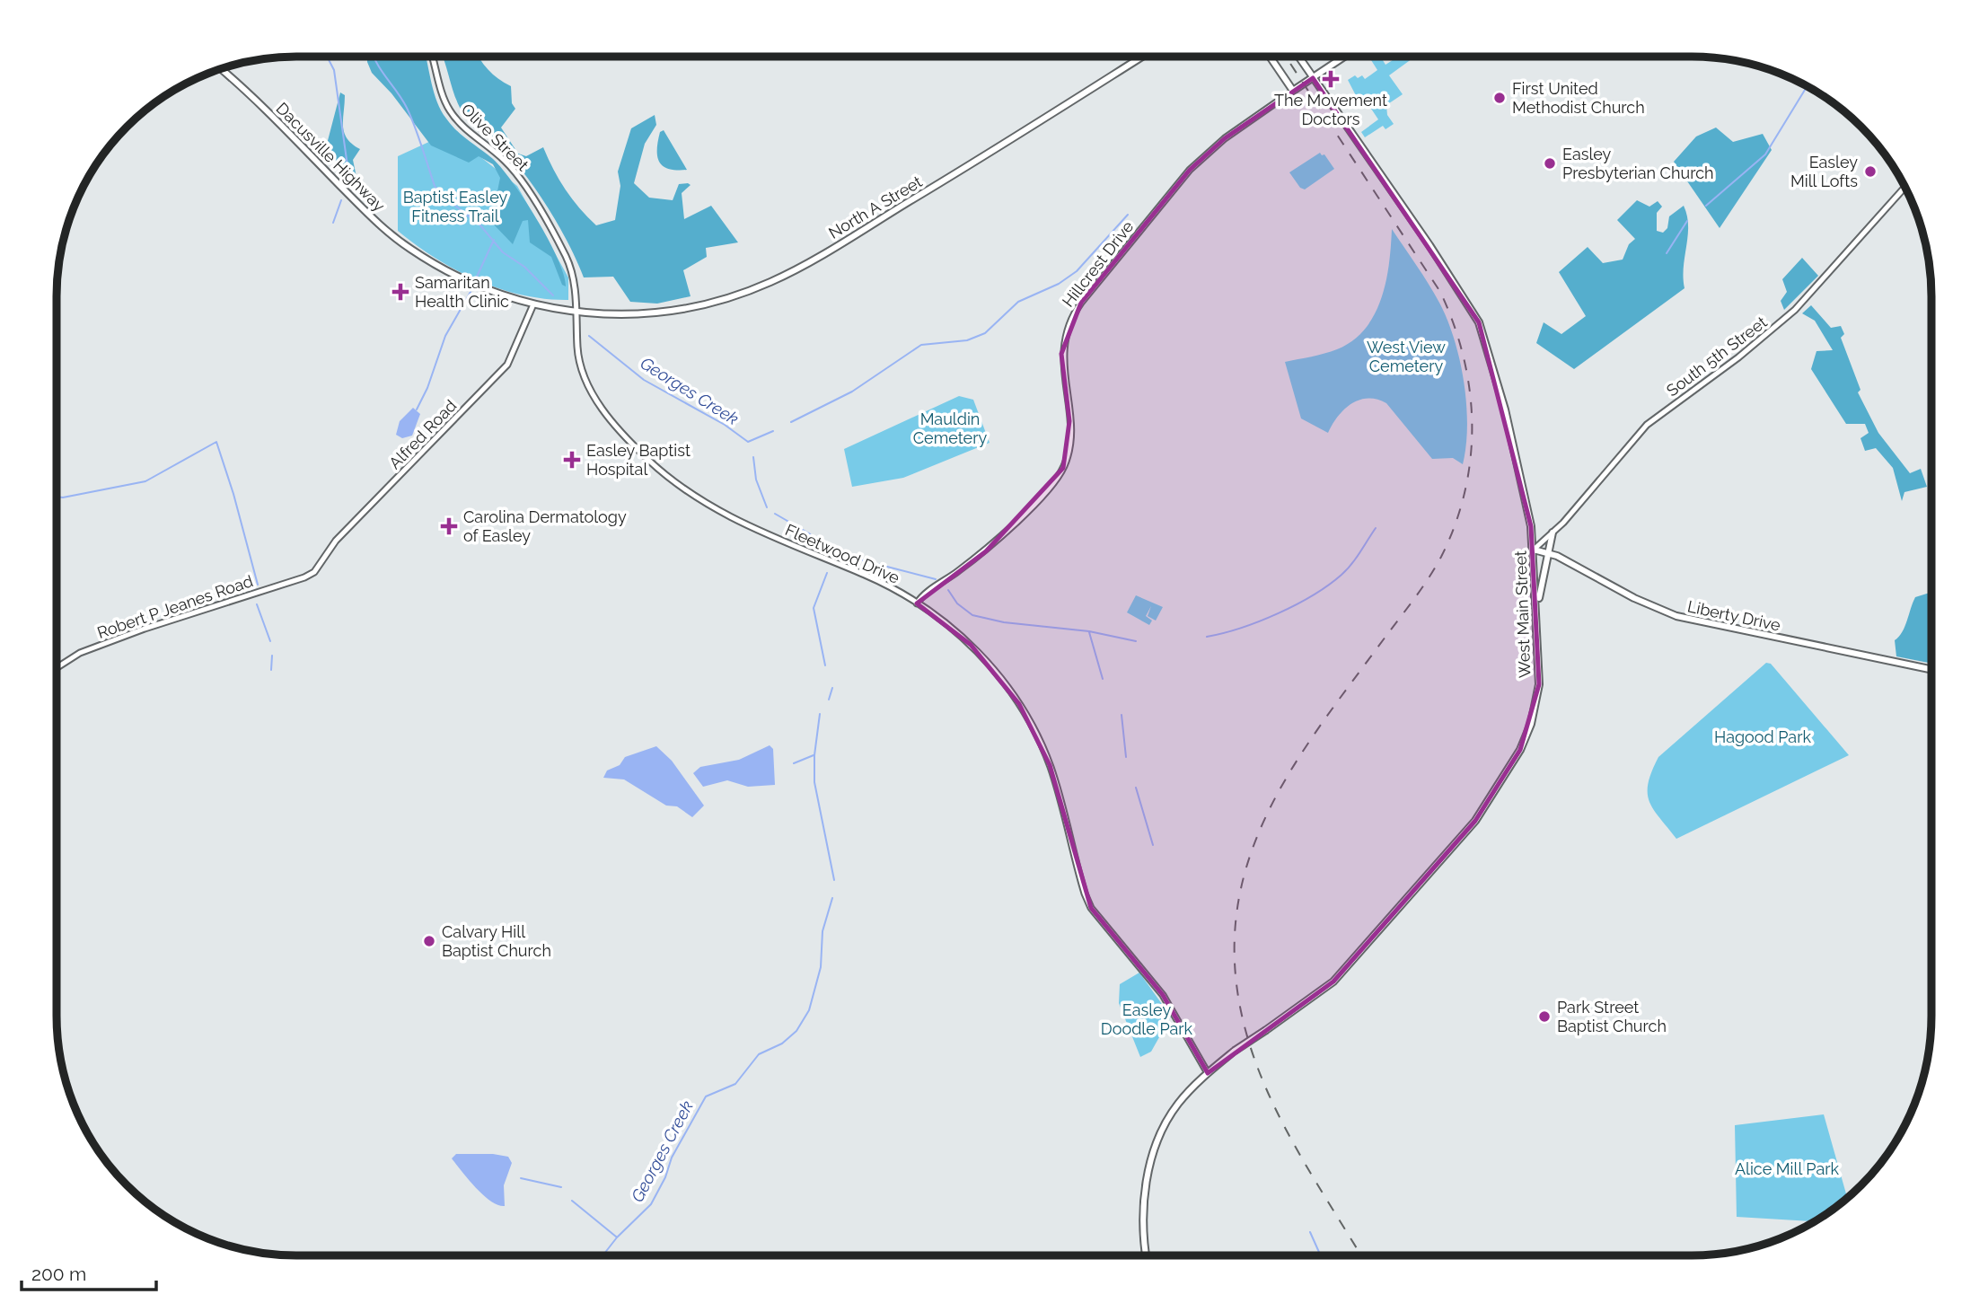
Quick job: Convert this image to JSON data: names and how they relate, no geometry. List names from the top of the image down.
{
  "streets": {
    "main road": [
      "Dacusville Highway",
      "North A Street",
      "West Main Street",
      "Liberty Drive"
    ],
    "street": [
      "Olive Street",
      "Hillcrest Drive",
      "South 5th Street",
      "Alfred Road",
      "Fleetwood Drive",
      "Robert P Jeanes Road"
    ]
  },
  "crossings": [
    ["Olive Street", "Dacusville Highway"],
    ["Olive Street", "North A Street"],
    ["Olive Street", "Fleetwood Drive"],
    ["Dacusville Highway", "North A Street"],
    ["Dacusville Highway", "Alfred Road"],
    ["Dacusville Highway", "Fleetwood Drive"],
    ["North A Street", "Fleetwood Drive"],
    ["Hillcrest Drive", "Fleetwood Drive"],
    ["South 5th Street", "West Main Street"],
    ["South 5th Street", "Liberty Drive"],
    ["Alfred Road", "Robert P Jeanes Road"],
    ["Fleetwood Drive", "West Main Street"],
    ["West Main Street", "Liberty Drive"]
  ],
  "water": ["Georges Creek"],
  "parks": [
    "Baptist Easley Fitness Trail",
    "West View Cemetery",
    "Mauldin Cemetery",
    "Hagood Park",
    "Easley Doodle Park",
    "Alice Mill Park"
  ],
  "places": {
    "health": [
      "The Movement Doctors",
      "Samaritan Health Clinic",
      "Easley Baptist Hospital",
      "Carolina Dermatology of Easley"
    ],
    "other": [
      "First United Methodist Church",
      "Easley Presbyterian Church",
      "Easley Mill Lofts",
      "Calvary Hill Baptist Church",
      "Park Street Baptist Church"
    ]
  },
  "scale_bar": "200 m"
}
